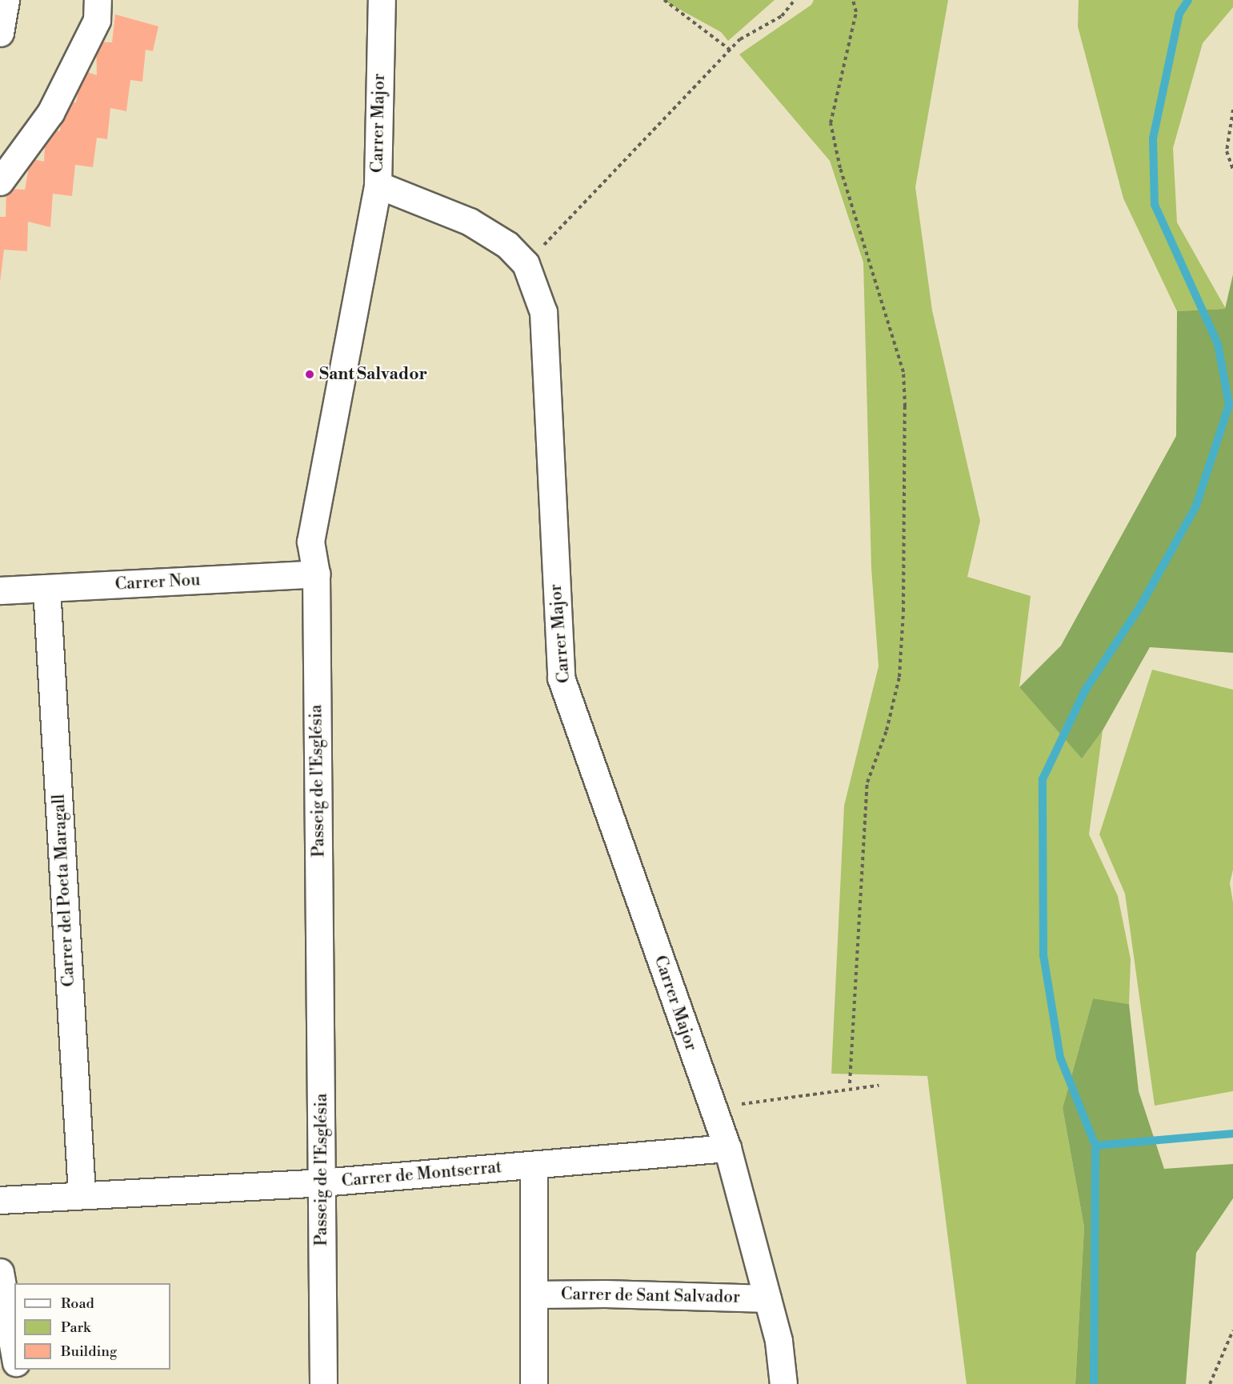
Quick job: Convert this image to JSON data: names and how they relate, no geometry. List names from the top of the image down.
{
  "streets": {
    "street": [
      "Carrer Major",
      "Carrer Nou",
      "Passeig de l'Església",
      "Carrer del Poeta Maragall",
      "Carrer de Montserrat",
      "Carrer de Sant Salvador"
    ]
  },
  "crossings": [
    ["Carrer Major", "Passeig de l'Església"],
    ["Carrer Major", "Carrer de Montserrat"],
    ["Carrer Major", "Carrer de Sant Salvador"],
    ["Carrer Nou", "Passeig de l'Església"],
    ["Carrer Nou", "Carrer del Poeta Maragall"],
    ["Passeig de l'Església", "Carrer de Montserrat"],
    ["Carrer del Poeta Maragall", "Carrer de Montserrat"]
  ],
  "places": ["Sant Salvador"],
  "legend": ["Road", "Park", "Building"]
}
